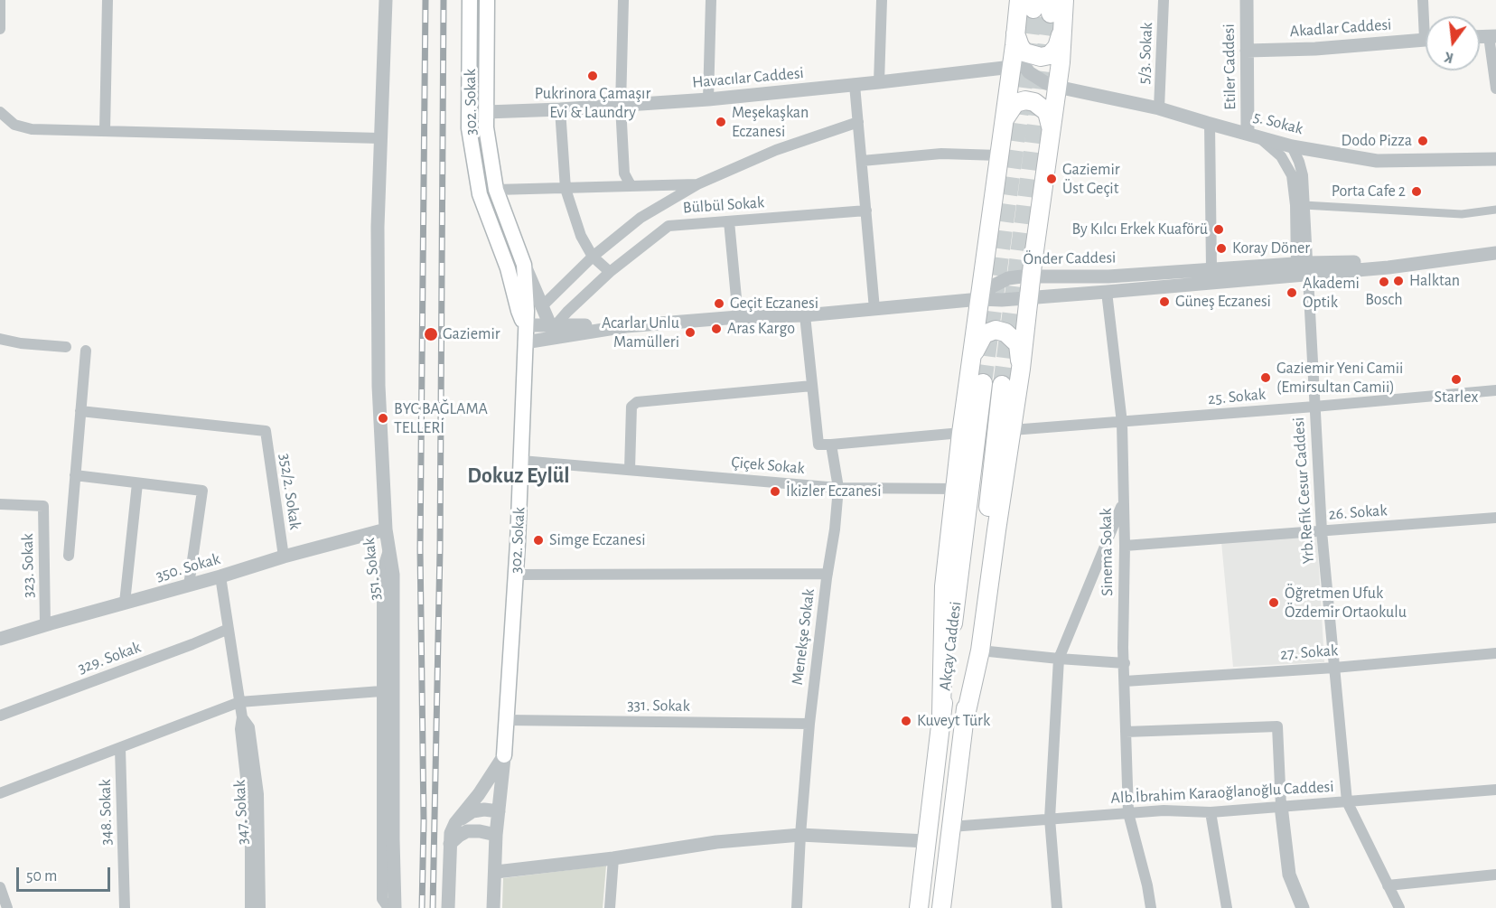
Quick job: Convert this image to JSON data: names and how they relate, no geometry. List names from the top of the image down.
{
  "streets": {
    "highway": ["Akçay Caddesi"],
    "main road": ["302. Sokak"],
    "street": [
      "Akadlar Caddesi",
      "5/3. Sokak",
      "Etiler Caddesi",
      "Havacılar Caddesi",
      "5. Sokak",
      "Bülbül Sokak",
      "Önder Caddesi",
      "25. Sokak",
      "Çiçek Sokak",
      "Yrb.Refik Cesur Caddesi",
      "352/2. Sokak",
      "26. Sokak",
      "Sinema Sokak",
      "323. Sokak",
      "350. Sokak",
      "351. Sokak",
      "Menekşe Sokak",
      "27. Sokak",
      "329. Sokak",
      "331. Sokak",
      "Alb.İbrahim Karaoğlanoğlu Caddesi",
      "348. Sokak",
      "347. Sokak"
    ]
  },
  "crossings": [
    ["Akadlar Caddesi", "Etiler Caddesi"],
    ["5/3. Sokak", "5. Sokak"],
    ["Etiler Caddesi", "5. Sokak"],
    ["Etiler Caddesi", "Yrb.Refik Cesur Caddesi"],
    ["Havacılar Caddesi", "302. Sokak"],
    ["Havacılar Caddesi", "5. Sokak"],
    ["302. Sokak", "Çiçek Sokak"],
    ["302. Sokak", "331. Sokak"],
    ["5. Sokak", "Yrb.Refik Cesur Caddesi"],
    ["Önder Caddesi", "Yrb.Refik Cesur Caddesi"],
    ["Önder Caddesi", "Sinema Sokak"],
    ["25. Sokak", "Yrb.Refik Cesur Caddesi"],
    ["25. Sokak", "Sinema Sokak"],
    ["Çiçek Sokak", "Menekşe Sokak"],
    ["Yrb.Refik Cesur Caddesi", "26. Sokak"],
    ["Yrb.Refik Cesur Caddesi", "27. Sokak"],
    ["Yrb.Refik Cesur Caddesi", "Alb.İbrahim Karaoğlanoğlu Caddesi"],
    ["352/2. Sokak", "350. Sokak"],
    ["26. Sokak", "Sinema Sokak"],
    ["Sinema Sokak", "27. Sokak"],
    ["Sinema Sokak", "Alb.İbrahim Karaoğlanoğlu Caddesi"],
    ["323. Sokak", "350. Sokak"],
    ["350. Sokak", "351. Sokak"],
    ["350. Sokak", "347. Sokak"],
    ["Menekşe Sokak", "331. Sokak"],
    ["Akçay Caddesi", "Alb.İbrahim Karaoğlanoğlu Caddesi"],
    ["329. Sokak", "347. Sokak"]
  ],
  "districts": ["Dokuz Eylül"],
  "places": [
    "Pukrinora Çamaşır Evi & Laundry",
    "Meşekaşkan Eczanesi",
    "Dodo Pizza",
    "Gaziemir Üst Geçit",
    "Porta Cafe 2",
    "By Kılcı Erkek Kuaförü",
    "Koray Döner",
    "Halktan",
    "Bosch",
    "Akademi Optik",
    "Güneş Eczanesi",
    "Geçit Eczanesi",
    "Aras Kargo",
    "Acarlar Unlu Mamülleri",
    "Gaziemir",
    "Gaziemir Yeni Camii (Emirsultan Camii)",
    "Starlex",
    "BYC BAĞLAMA TELLERİ",
    "İkizler Eczanesi",
    "Simge Eczanesi",
    "Öğretmen Ufuk Özdemir Ortaokulu",
    "Kuveyt Türk"
  ],
  "scale_bar": "50 m",
  "north": "bottom"
}
